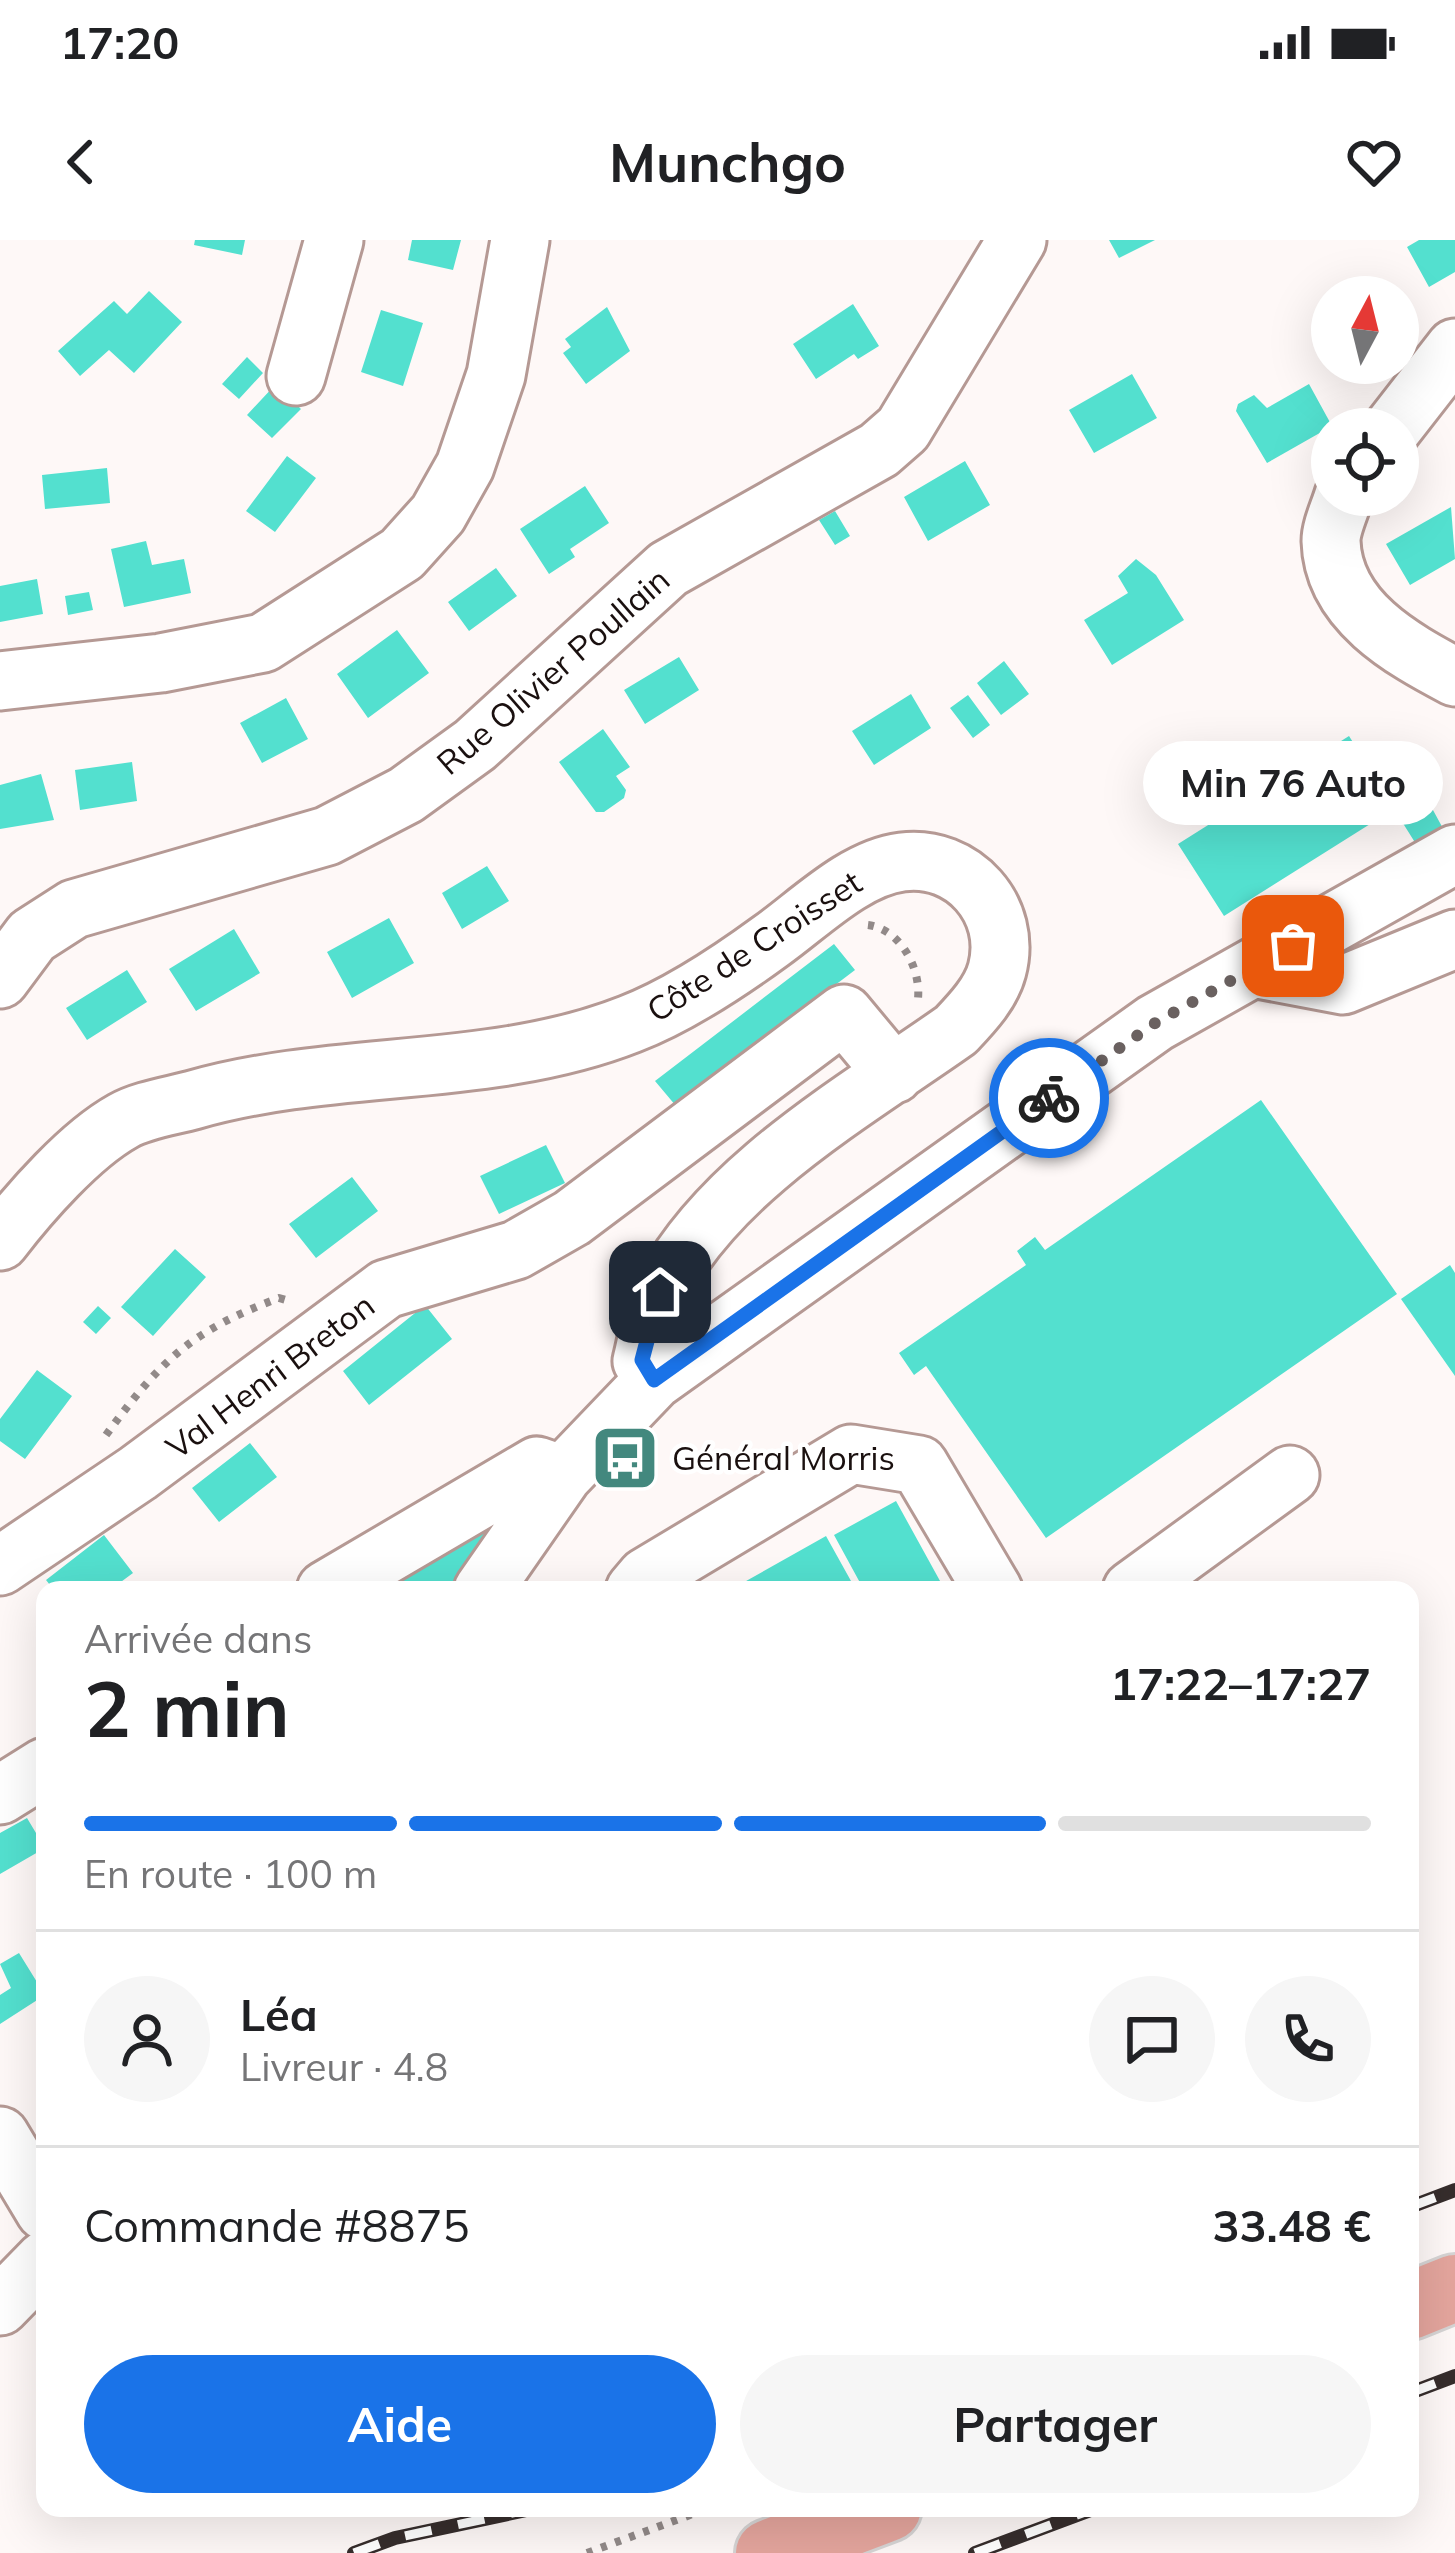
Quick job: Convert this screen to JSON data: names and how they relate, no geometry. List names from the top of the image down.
{
  "streets": {
    "street": ["Rue Olivier Poullain", "Côte de Croisset", "Val Henri Breton"]
  },
  "crossings": [
    ["Côte de Croisset", "Val Henri Breton"]
  ],
  "places": {
    "other": ["Min 76 Auto"],
    "bus stop": ["Général Morris"]
  },
  "north": "top",
  "page": {
    "status": "17:20",
    "header": "Munchgo",
    "bubble": "Min 76 Auto",
    "heading": ["2 min", "Arrivée dans", "17:22–17:27"],
    "panel": [
      "Léa",
      "Livreur · 4.8",
      "Commande #8875",
      "33.48 €"
    ],
    "bar": "En route · 100 m",
    "buttons": ["Aide", "Partager"]
  }
}
